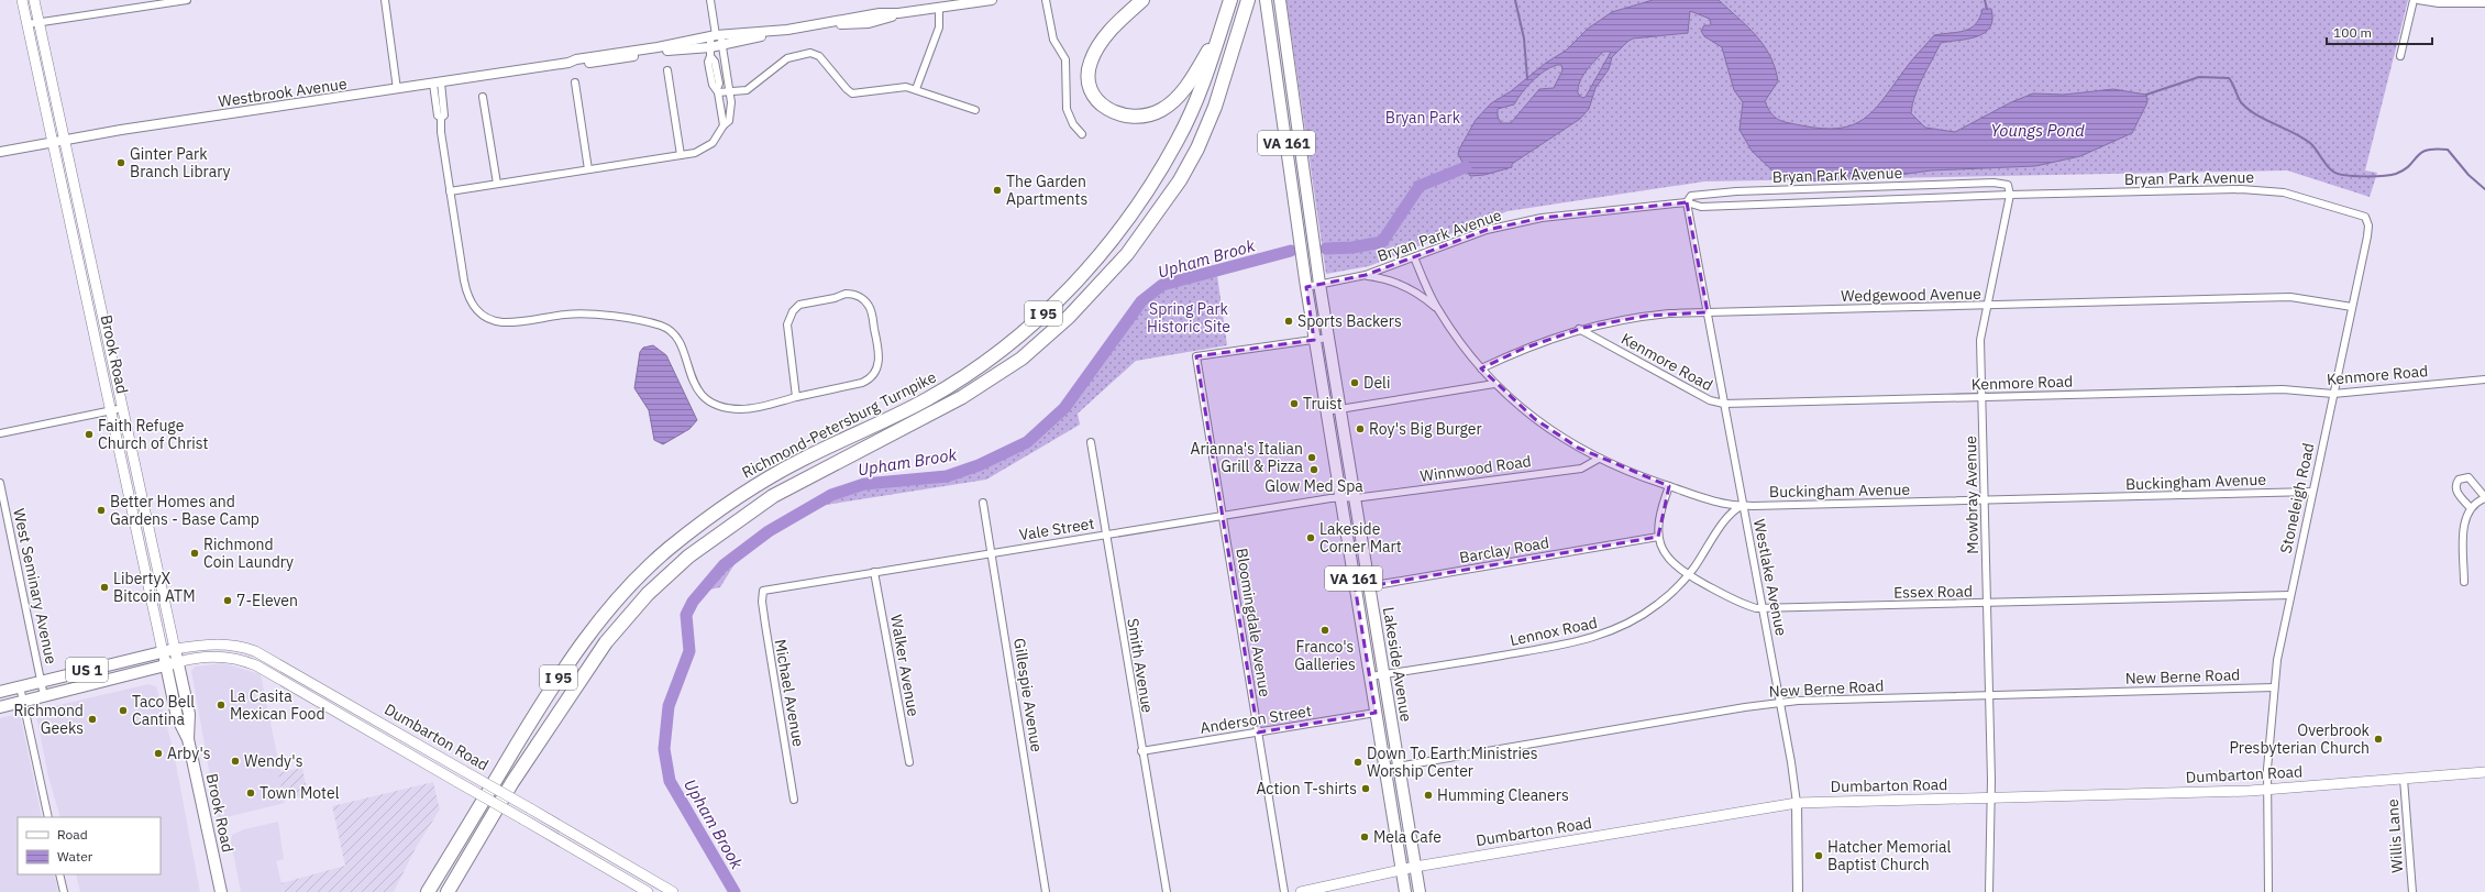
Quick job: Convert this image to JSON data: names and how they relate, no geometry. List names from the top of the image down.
{
  "streets": {
    "highway": ["I 95", "Richmond-Petersburg Turnpike"],
    "main road": [
      "VA 161",
      "Brook Road",
      "Lakeside Avenue",
      "US 1",
      "Dumbarton Road"
    ],
    "street": [
      "Westbrook Avenue",
      "Bryan Park Avenue",
      "Wedgewood Avenue",
      "Kenmore Road",
      "Winnwood Road",
      "Buckingham Avenue",
      "Mowbray Avenue",
      "Stoneleigh Road",
      "Vale Street",
      "Barclay Road",
      "Westlake Avenue",
      "West Seminary Avenue",
      "Essex Road",
      "Bloomingdale Avenue",
      "Lennox Road",
      "Walker Avenue",
      "Smith Avenue",
      "New Berne Road",
      "Michael Avenue",
      "Gillespie Avenue",
      "Anderson Street",
      "Willis Lane"
    ]
  },
  "crossings": [
    ["Westbrook Avenue", "Brook Road"],
    ["VA 161", "Bryan Park Avenue"],
    ["VA 161", "Lakeside Avenue"],
    ["Bryan Park Avenue", "Buckingham Avenue"],
    ["Bryan Park Avenue", "Mowbray Avenue"],
    ["Bryan Park Avenue", "Stoneleigh Road"],
    ["Bryan Park Avenue", "Westlake Avenue"],
    ["Bryan Park Avenue", "Lakeside Avenue"],
    ["Wedgewood Avenue", "Kenmore Road"],
    ["Wedgewood Avenue", "Buckingham Avenue"],
    ["Wedgewood Avenue", "Mowbray Avenue"],
    ["Wedgewood Avenue", "Stoneleigh Road"],
    ["Wedgewood Avenue", "Westlake Avenue"],
    ["Brook Road", "US 1"],
    ["Brook Road", "Dumbarton Road"],
    ["Kenmore Road", "Mowbray Avenue"],
    ["Kenmore Road", "Stoneleigh Road"],
    ["Kenmore Road", "Westlake Avenue"],
    ["Winnwood Road", "Buckingham Avenue"],
    ["Winnwood Road", "Vale Street"],
    ["Winnwood Road", "Lakeside Avenue"],
    ["Buckingham Avenue", "Mowbray Avenue"],
    ["Buckingham Avenue", "Stoneleigh Road"],
    ["Buckingham Avenue", "Westlake Avenue"],
    ["Buckingham Avenue", "Essex Road"],
    ["Buckingham Avenue", "Lennox Road"],
    ["Mowbray Avenue", "Essex Road"],
    ["Mowbray Avenue", "New Berne Road"],
    ["Mowbray Avenue", "Dumbarton Road"],
    ["Stoneleigh Road", "Essex Road"],
    ["Stoneleigh Road", "New Berne Road"],
    ["Stoneleigh Road", "Dumbarton Road"],
    ["Vale Street", "Bloomingdale Avenue"],
    ["Vale Street", "Lakeside Avenue"],
    ["Vale Street", "Walker Avenue"],
    ["Vale Street", "Smith Avenue"],
    ["Vale Street", "Michael Avenue"],
    ["Vale Street", "Gillespie Avenue"],
    ["Barclay Road", "Essex Road"],
    ["Barclay Road", "Lakeside Avenue"],
    ["Westlake Avenue", "Essex Road"],
    ["Westlake Avenue", "Lennox Road"],
    ["Westlake Avenue", "New Berne Road"],
    ["Westlake Avenue", "Dumbarton Road"],
    ["West Seminary Avenue", "US 1"],
    ["Essex Road", "Lennox Road"],
    ["Bloomingdale Avenue", "Lakeside Avenue"],
    ["Bloomingdale Avenue", "Anderson Street"],
    ["Lennox Road", "Lakeside Avenue"],
    ["Lakeside Avenue", "New Berne Road"],
    ["Lakeside Avenue", "Anderson Street"],
    ["Lakeside Avenue", "Dumbarton Road"],
    ["Smith Avenue", "Anderson Street"],
    ["US 1", "Dumbarton Road"],
    ["Dumbarton Road", "Willis Lane"]
  ],
  "water": ["Youngs Pond", "Upham Brook"],
  "parks": ["Bryan Park", "Spring Park Historic Site"],
  "places": [
    "Ginter Park Branch Library",
    "The Garden Apartments",
    "Sports Backers",
    "Deli",
    "Truist",
    "Roy's Big Burger",
    "Faith Refuge Church of Christ",
    "Arianna's Italian Grill & Pizza",
    "Glow Med Spa",
    "Better Homes and Gardens - Base Camp",
    "Lakeside Corner Mart",
    "Richmond Coin Laundry",
    "LibertyX Bitcoin ATM",
    "7-Eleven",
    "Franco's Galleries",
    "La Casita Mexican Food",
    "Taco Bell Cantina",
    "Richmond Geeks",
    "Overbrook Presbyterian Church",
    "Arby's",
    "Wendy's",
    "Down To Earth Ministries Worship Center",
    "Action T-shirts",
    "Town Motel",
    "Humming Cleaners",
    "Mela Cafe",
    "Hatcher Memorial Baptist Church"
  ],
  "legend": ["Road", "Water"],
  "scale_bar": "100 m"
}
